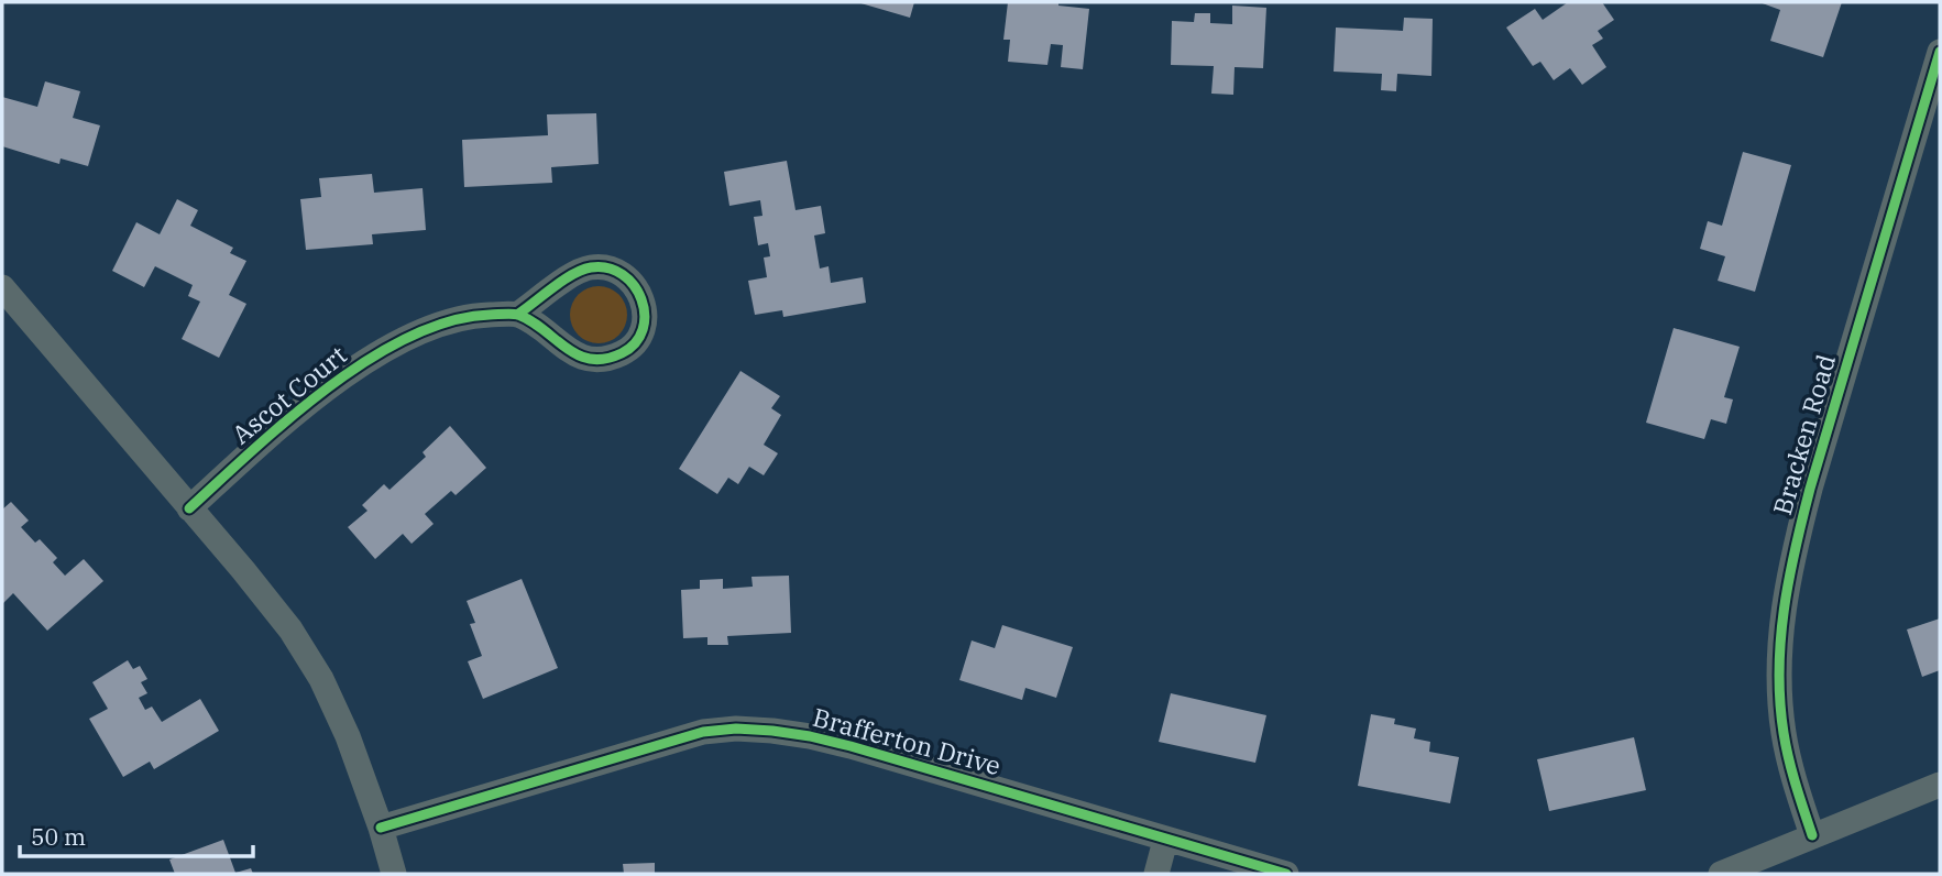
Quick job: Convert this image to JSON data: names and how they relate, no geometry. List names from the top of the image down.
{
  "streets": {
    "street": ["Ascot Court", "Bracken Road", "Brafferton Drive"]
  },
  "scale_bar": "50 m"
}
